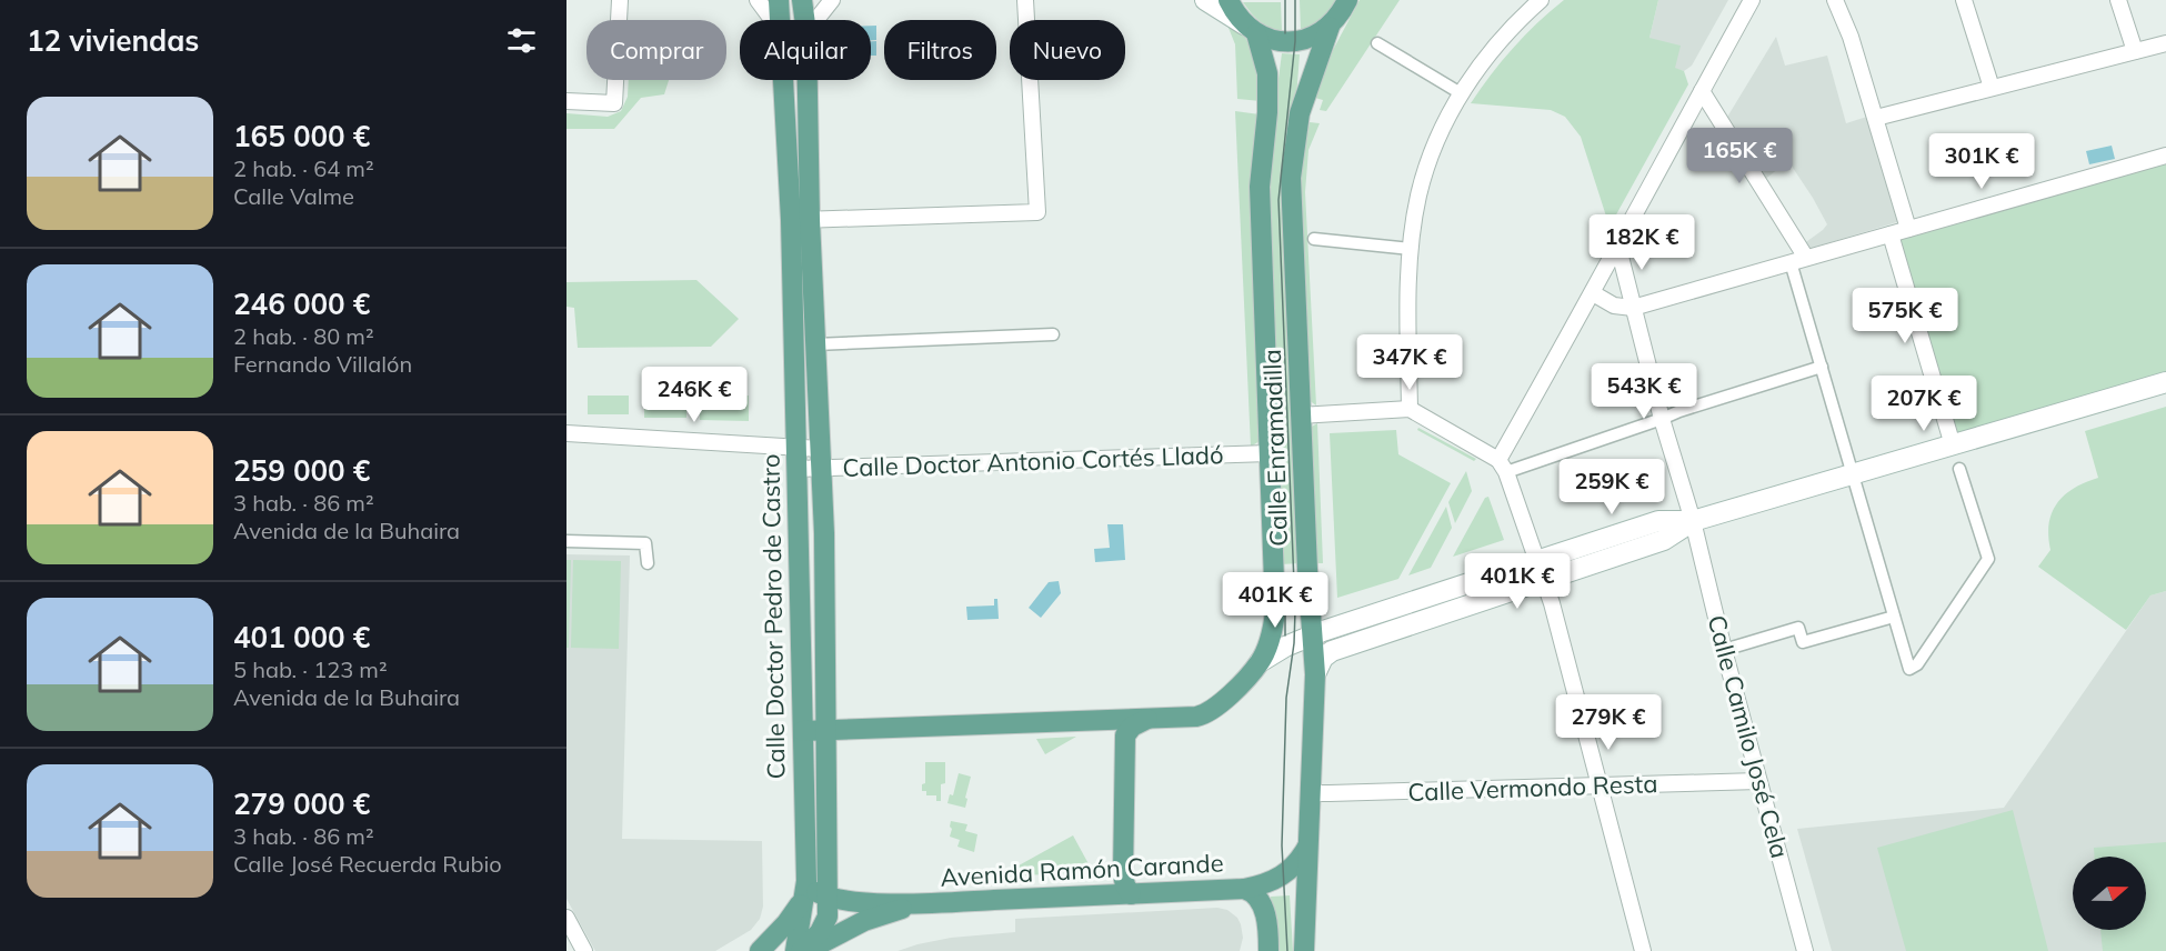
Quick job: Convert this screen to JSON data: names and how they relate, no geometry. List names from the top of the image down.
{
  "streets": {
    "main road": ["Calle Enramadilla", "Calle Doctor Pedro de Castro", "Avenida Ramón Carande"],
    "street": ["Calle Doctor Antonio Cortés Lladó", "Calle Camilo José Cela", "Calle Vermondo Resta"]
  },
  "crossings": [
    ["Calle Enramadilla", "Calle Doctor Antonio Cortés Lladó"],
    ["Calle Enramadilla", "Calle Vermondo Resta"],
    ["Calle Enramadilla", "Avenida Ramón Carande"],
    ["Calle Doctor Antonio Cortés Lladó", "Calle Doctor Pedro de Castro"],
    ["Calle Doctor Pedro de Castro", "Avenida Ramón Carande"],
    ["Calle Camilo José Cela", "Calle Vermondo Resta"]
  ],
  "north": "right",
  "page": {
    "heading": "12 viviendas",
    "chip": [
      "Comprar",
      "Alquilar",
      "Filtros",
      "Nuevo"
    ],
    "list": [
      {
        "name": "165 000 €",
        "note": "2 hab. · 64 m² · Calle Valme"
      },
      {
        "name": "246 000 €",
        "note": "2 hab. · 80 m² · Fernando Villalón"
      },
      {
        "name": "259 000 €",
        "note": "3 hab. · 86 m² · Avenida de la Buhaira"
      },
      {
        "name": "401 000 €",
        "note": "5 hab. · 123 m² · Avenida de la Buhaira"
      },
      {
        "name": "279 000 €",
        "note": "3 hab. · 86 m² · Calle José Recuerda Rubio"
      }
    ],
    "price": [
      "165K €",
      "301K €",
      "182K €",
      "575K €",
      "347K €",
      "543K €",
      "246K €",
      "207K €",
      "259K €",
      "401K €",
      "401K €",
      "279K €"
    ]
  }
}
